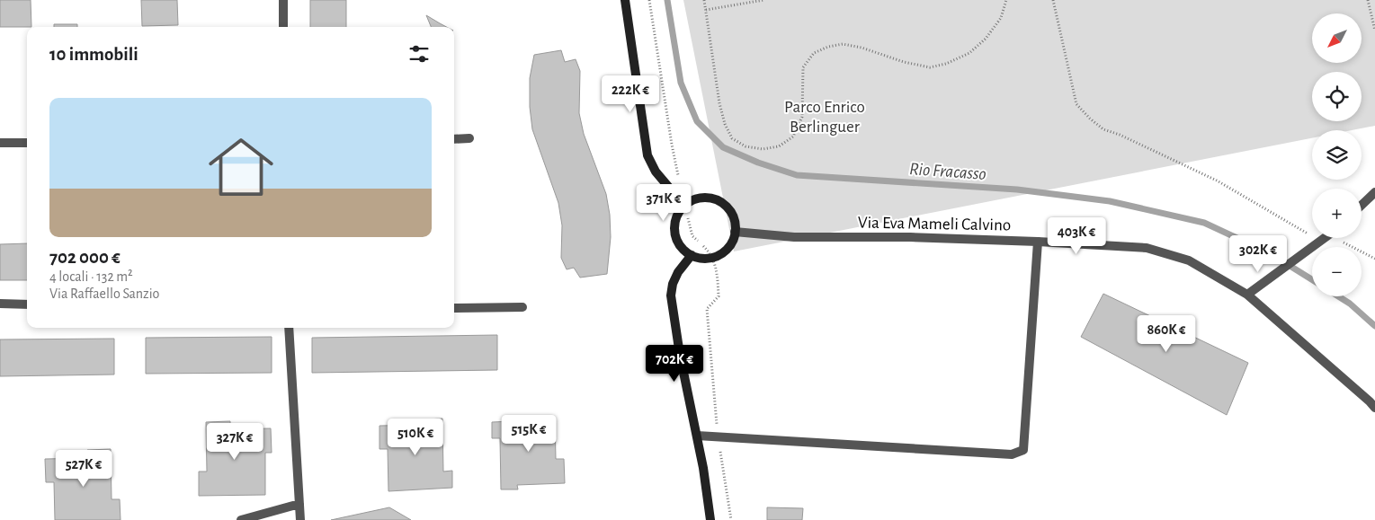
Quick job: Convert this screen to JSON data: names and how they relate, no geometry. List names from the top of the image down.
{
  "streets": {
    "street": ["Via Eva Mameli Calvino"]
  },
  "water": ["Rio Fracasso"],
  "parks": ["Parco Enrico Berlinguer"],
  "north": "bottom left",
  "page": {
    "map_buttons": ["+", "−"],
    "heading": "10 immobili",
    "price": [
      "222K €",
      "371K €",
      "403K €",
      "302K €",
      "860K €",
      "702K €",
      "515K €",
      "510K €",
      "327K €",
      "527K €"
    ],
    "list": [
      {
        "name": "702 000 €",
        "note": "4 locali · 132 m² · Via Raffaello Sanzio"
      }
    ]
  }
}
